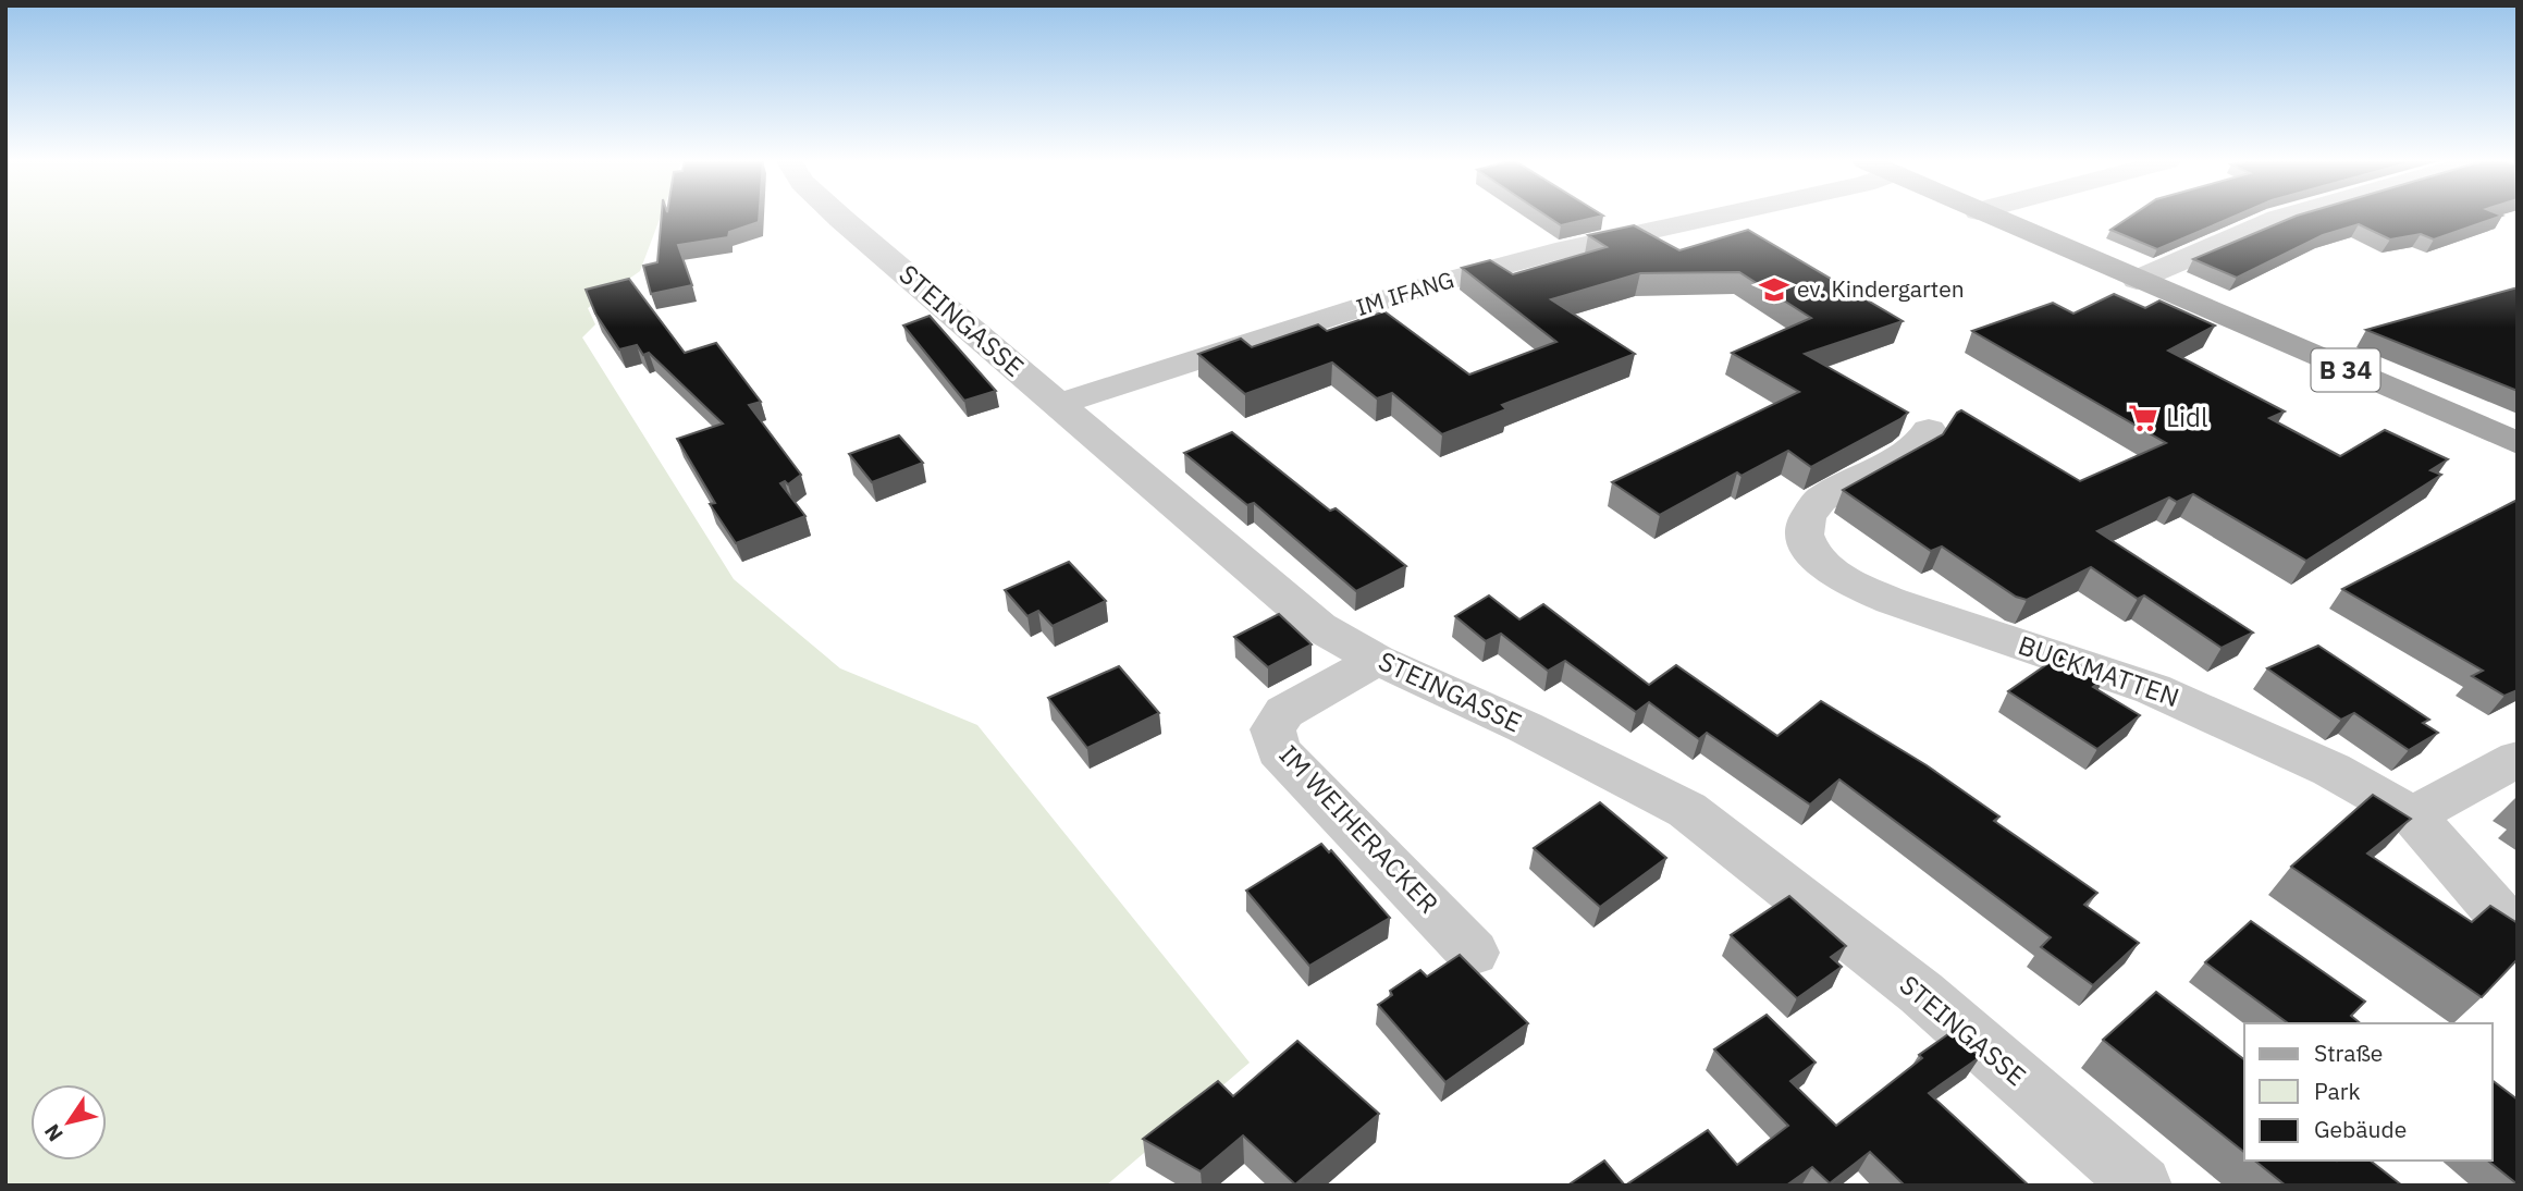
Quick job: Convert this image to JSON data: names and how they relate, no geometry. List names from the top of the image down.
{
  "streets": {
    "main road": ["B 34"],
    "street": [
      "IM IFANG",
      "STEINGASSE",
      "BUCKMATTEN",
      "IM WEIHERACKER"
    ]
  },
  "crossings": [
    ["IM IFANG", "STEINGASSE"],
    ["STEINGASSE", "IM WEIHERACKER"]
  ],
  "places": {
    "school or university": ["ev. Kindergarten"],
    "supermarket": ["Lidl"]
  },
  "legend": ["Straße", "Park", "Gebäude"],
  "north": "bottom left"
}
